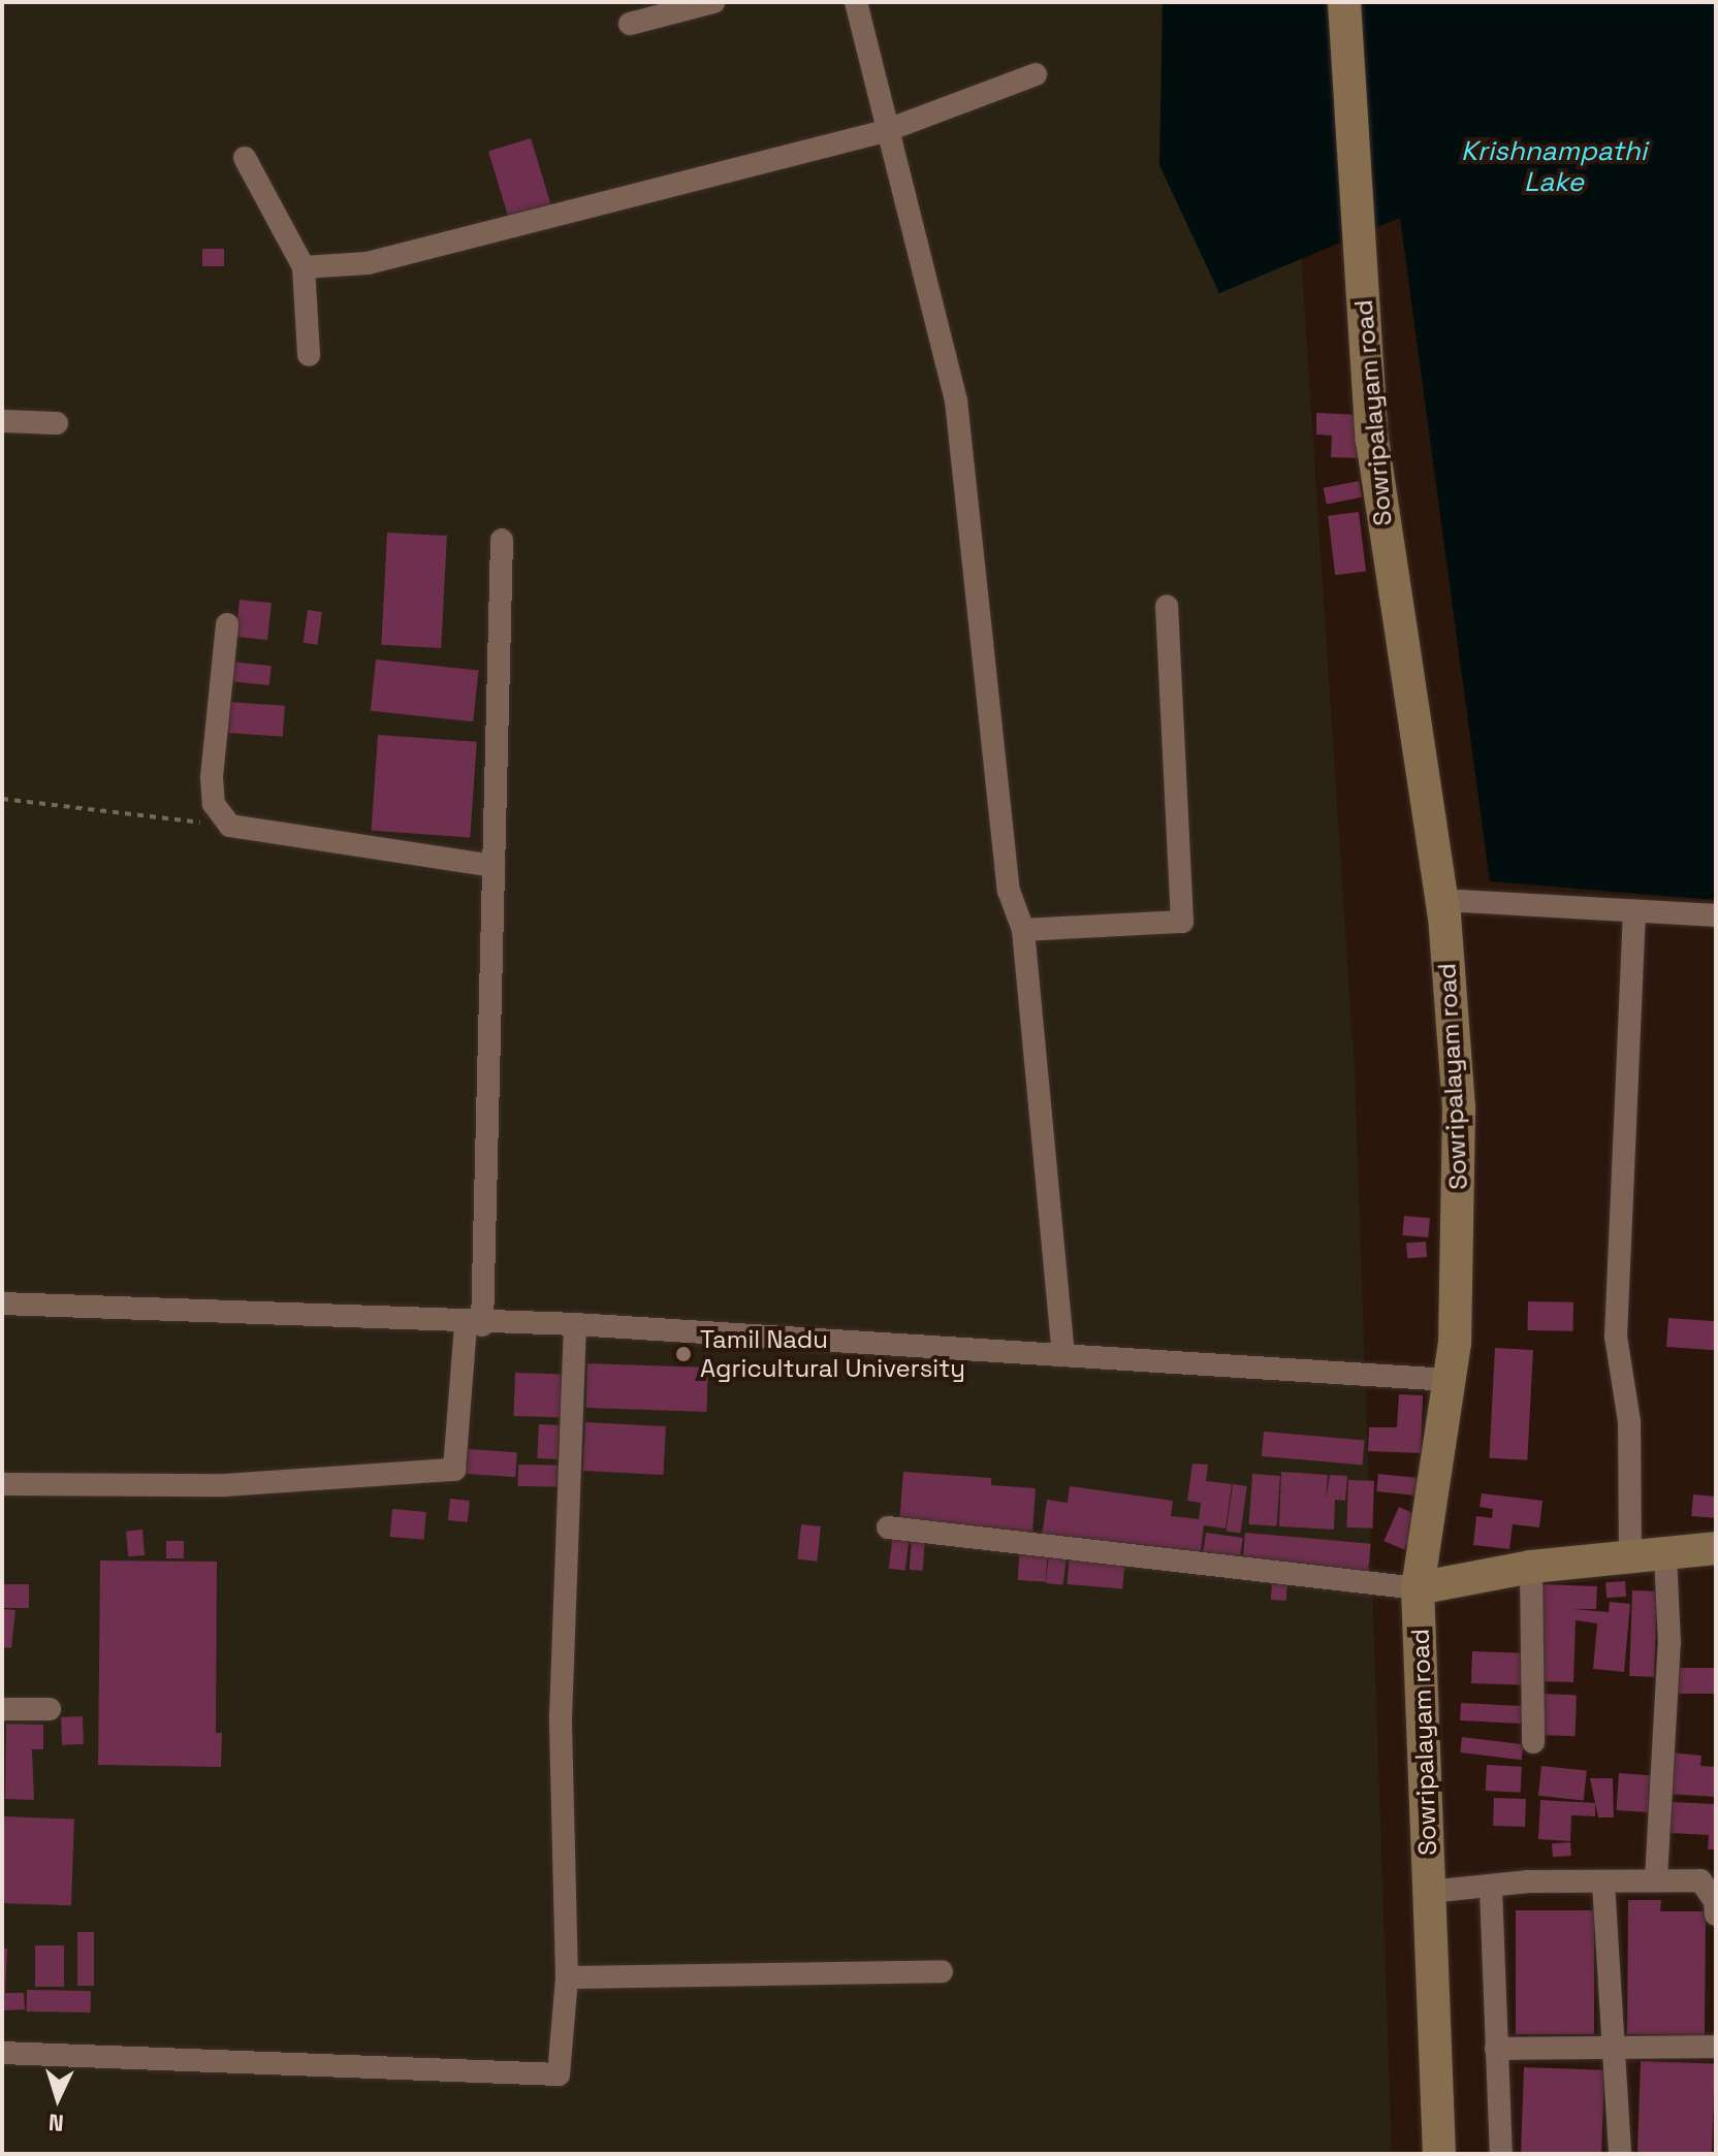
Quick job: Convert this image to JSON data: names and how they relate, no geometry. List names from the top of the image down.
{
  "streets": {
    "street": ["Sowripalayam road"]
  },
  "water": ["Krishnampathi Lake"],
  "places": ["Tamil Nadu Agricultural University"],
  "north": "bottom"
}
